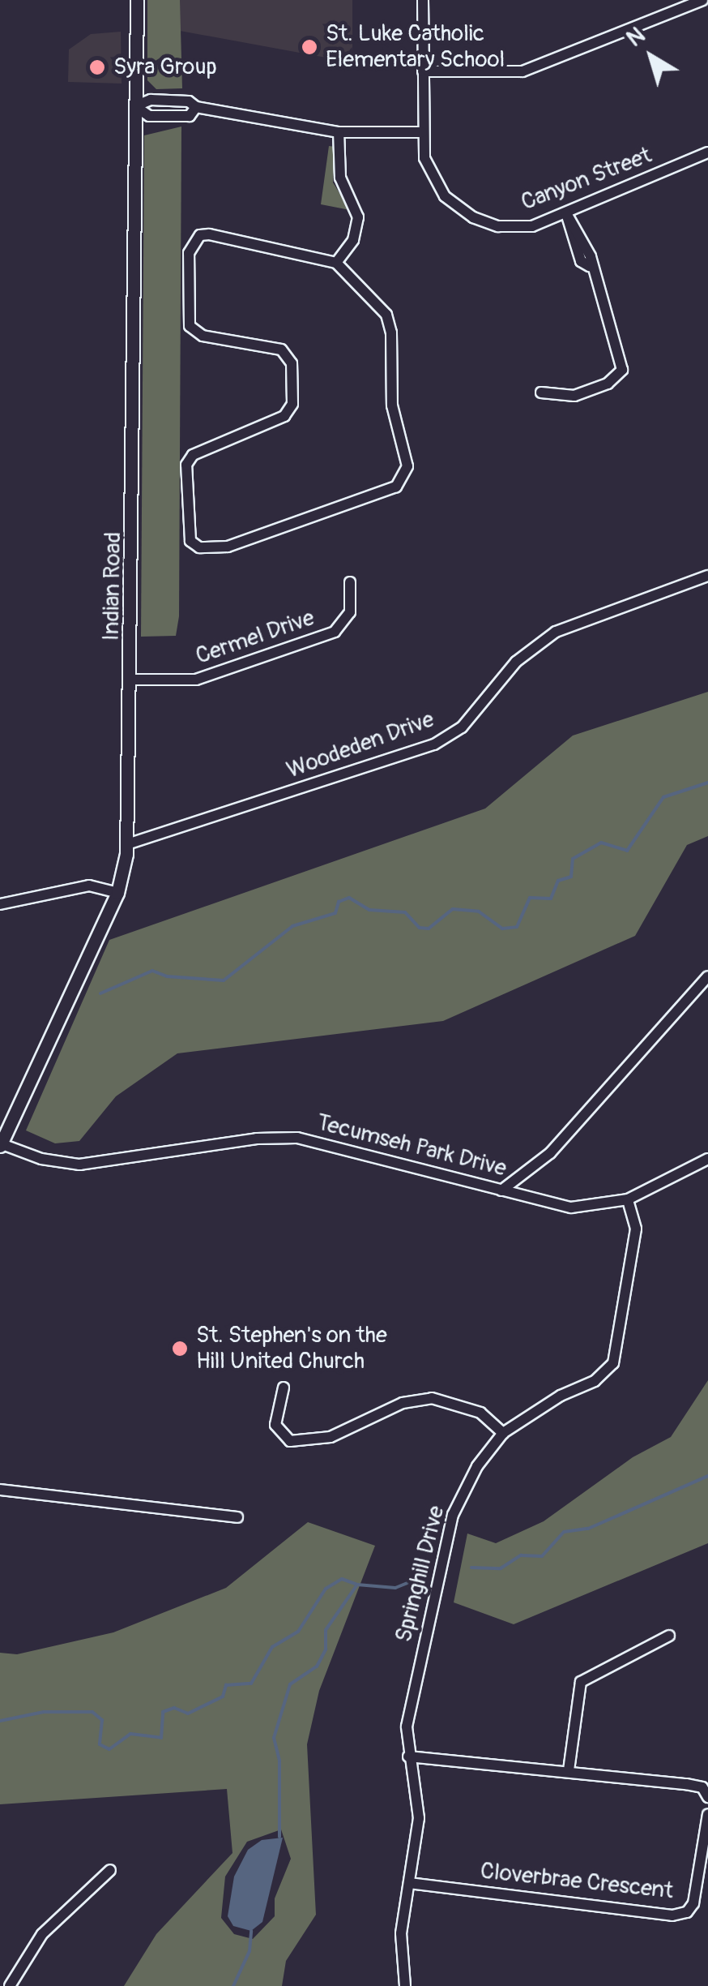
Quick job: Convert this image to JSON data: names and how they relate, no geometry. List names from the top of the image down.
{
  "streets": {
    "street": [
      "Canyon Street",
      "Indian Road",
      "Cermel Drive",
      "Woodeden Drive",
      "Tecumseh Park Drive",
      "Springhill Drive",
      "Cloverbrae Crescent"
    ]
  },
  "crossings": [
    ["Indian Road", "Cermel Drive"],
    ["Indian Road", "Woodeden Drive"],
    ["Indian Road", "Tecumseh Park Drive"],
    ["Tecumseh Park Drive", "Springhill Drive"],
    ["Springhill Drive", "Cloverbrae Crescent"]
  ],
  "places": ["St. Luke Catholic Elementary School", "Syra Group", "St. Stephen's on the Hill United Church"],
  "north": "top left"
}
